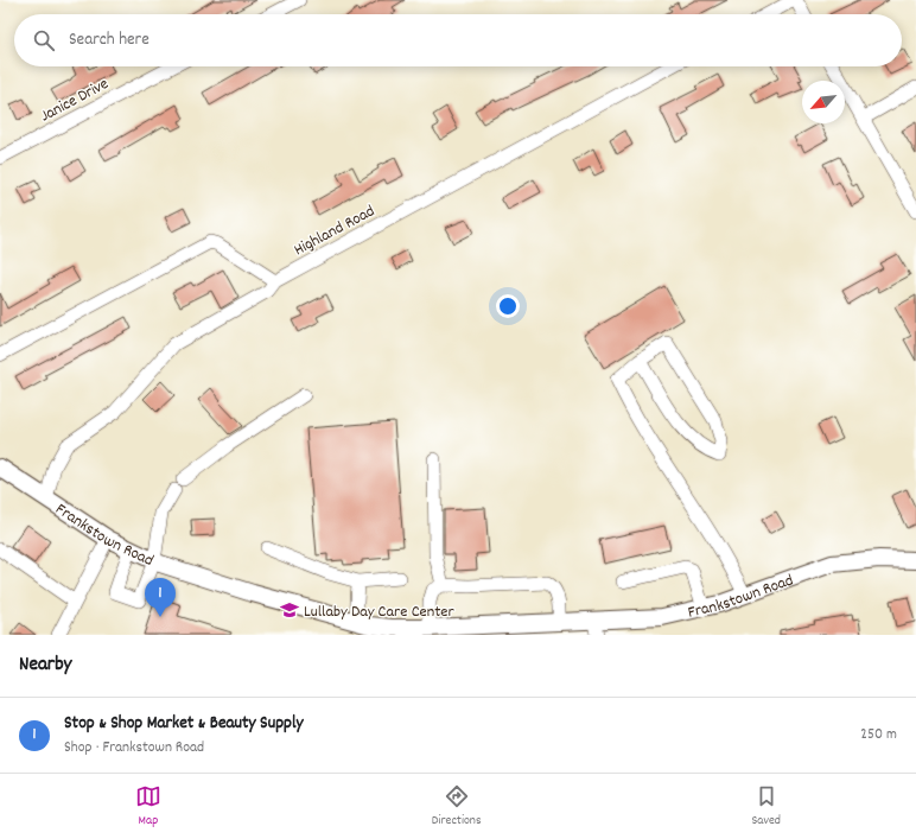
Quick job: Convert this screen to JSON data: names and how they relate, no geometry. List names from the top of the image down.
{
  "streets": {
    "main road": ["Frankstown Road"],
    "street": ["Janice Drive", "Highland Road"]
  },
  "crossings": [
    ["Highland Road", "Frankstown Road"]
  ],
  "places": {
    "school or university": ["Lullaby Day Care Center"]
  },
  "north": "bottom left",
  "page": {
    "search": "Search here",
    "pins": "1",
    "heading": "Nearby",
    "list": [
      {
        "mark": "1",
        "name": "Stop & Shop Market & Beauty Supply",
        "note": "Shop · Frankstown Road",
        "value": "250 m"
      }
    ],
    "nav": ["Map", "Directions", "Saved"]
  }
}
